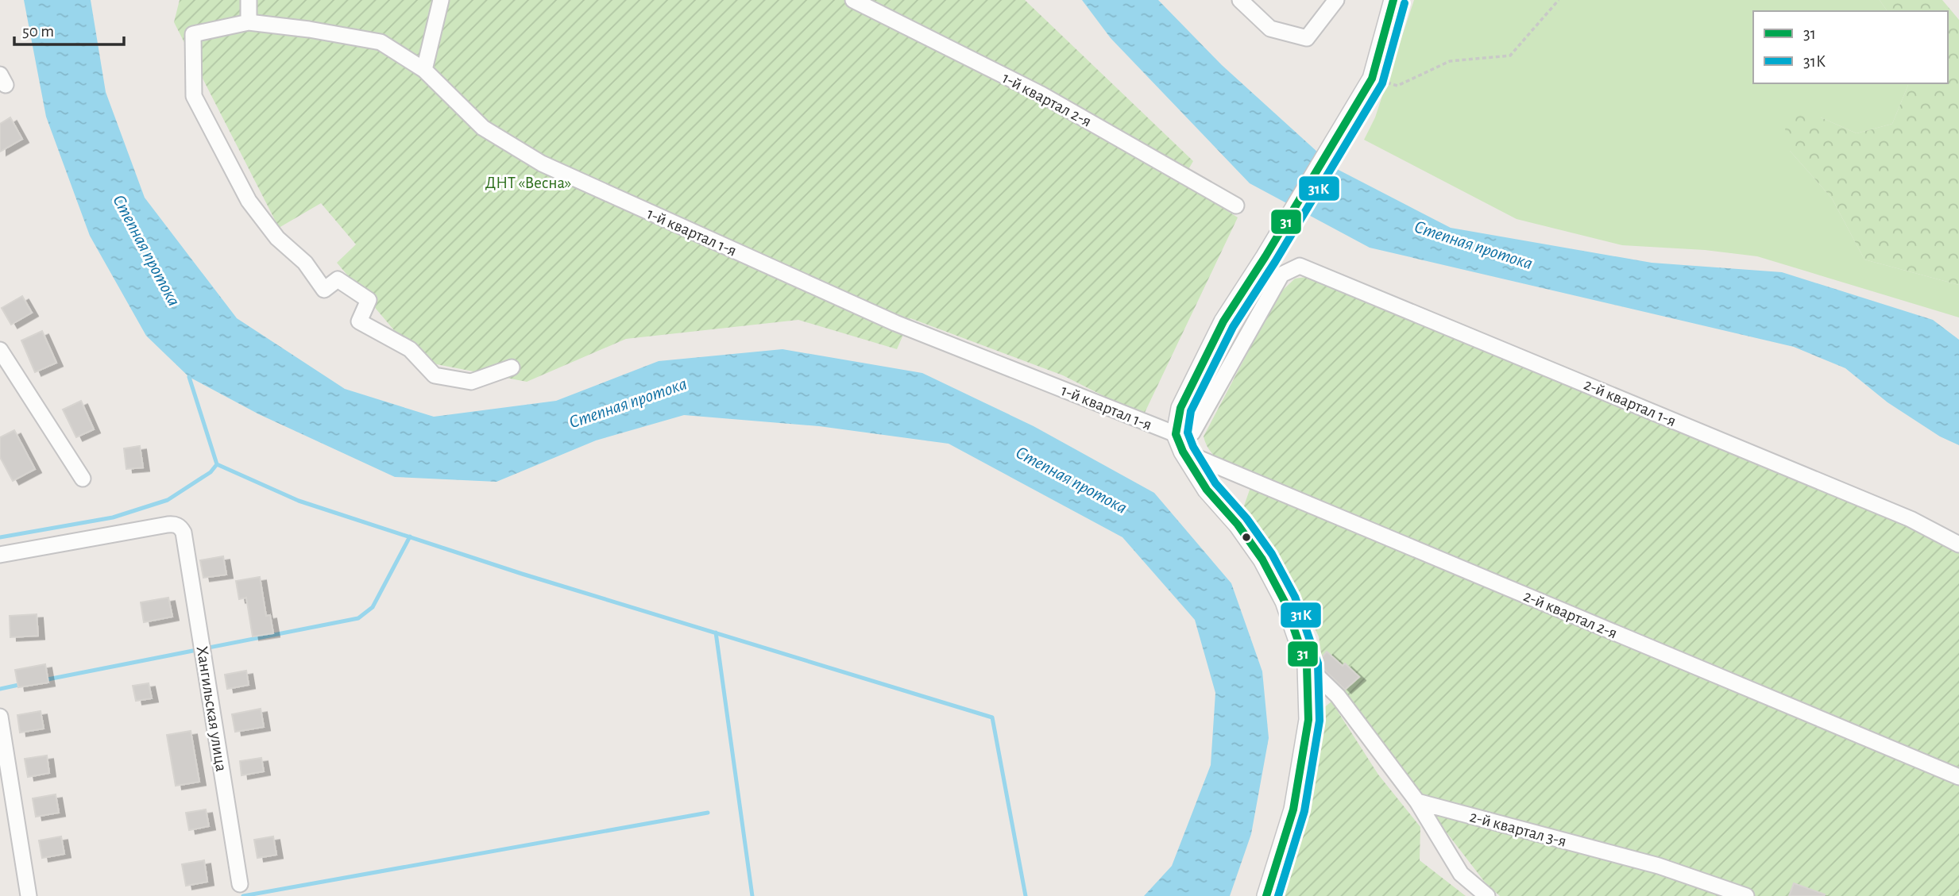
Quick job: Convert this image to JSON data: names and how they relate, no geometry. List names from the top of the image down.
{
  "streets": {
    "street": [
      "1-й квартал 2-я",
      "1-й квартал 1-я",
      "2-й квартал 1-я",
      "2-й квартал 2-я",
      "Хангильская улица",
      "2-й квартал 3-я"
    ]
  },
  "crossings": [
    ["1-й квартал 1-я", "2-й квартал 1-я"]
  ],
  "water": ["Степная протока"],
  "parks": ["ДНТ «Весна»"],
  "lines": ["transit line 31", "transit line 31К"],
  "legend": ["31", "31К"],
  "scale_bar": "50 m"
}
